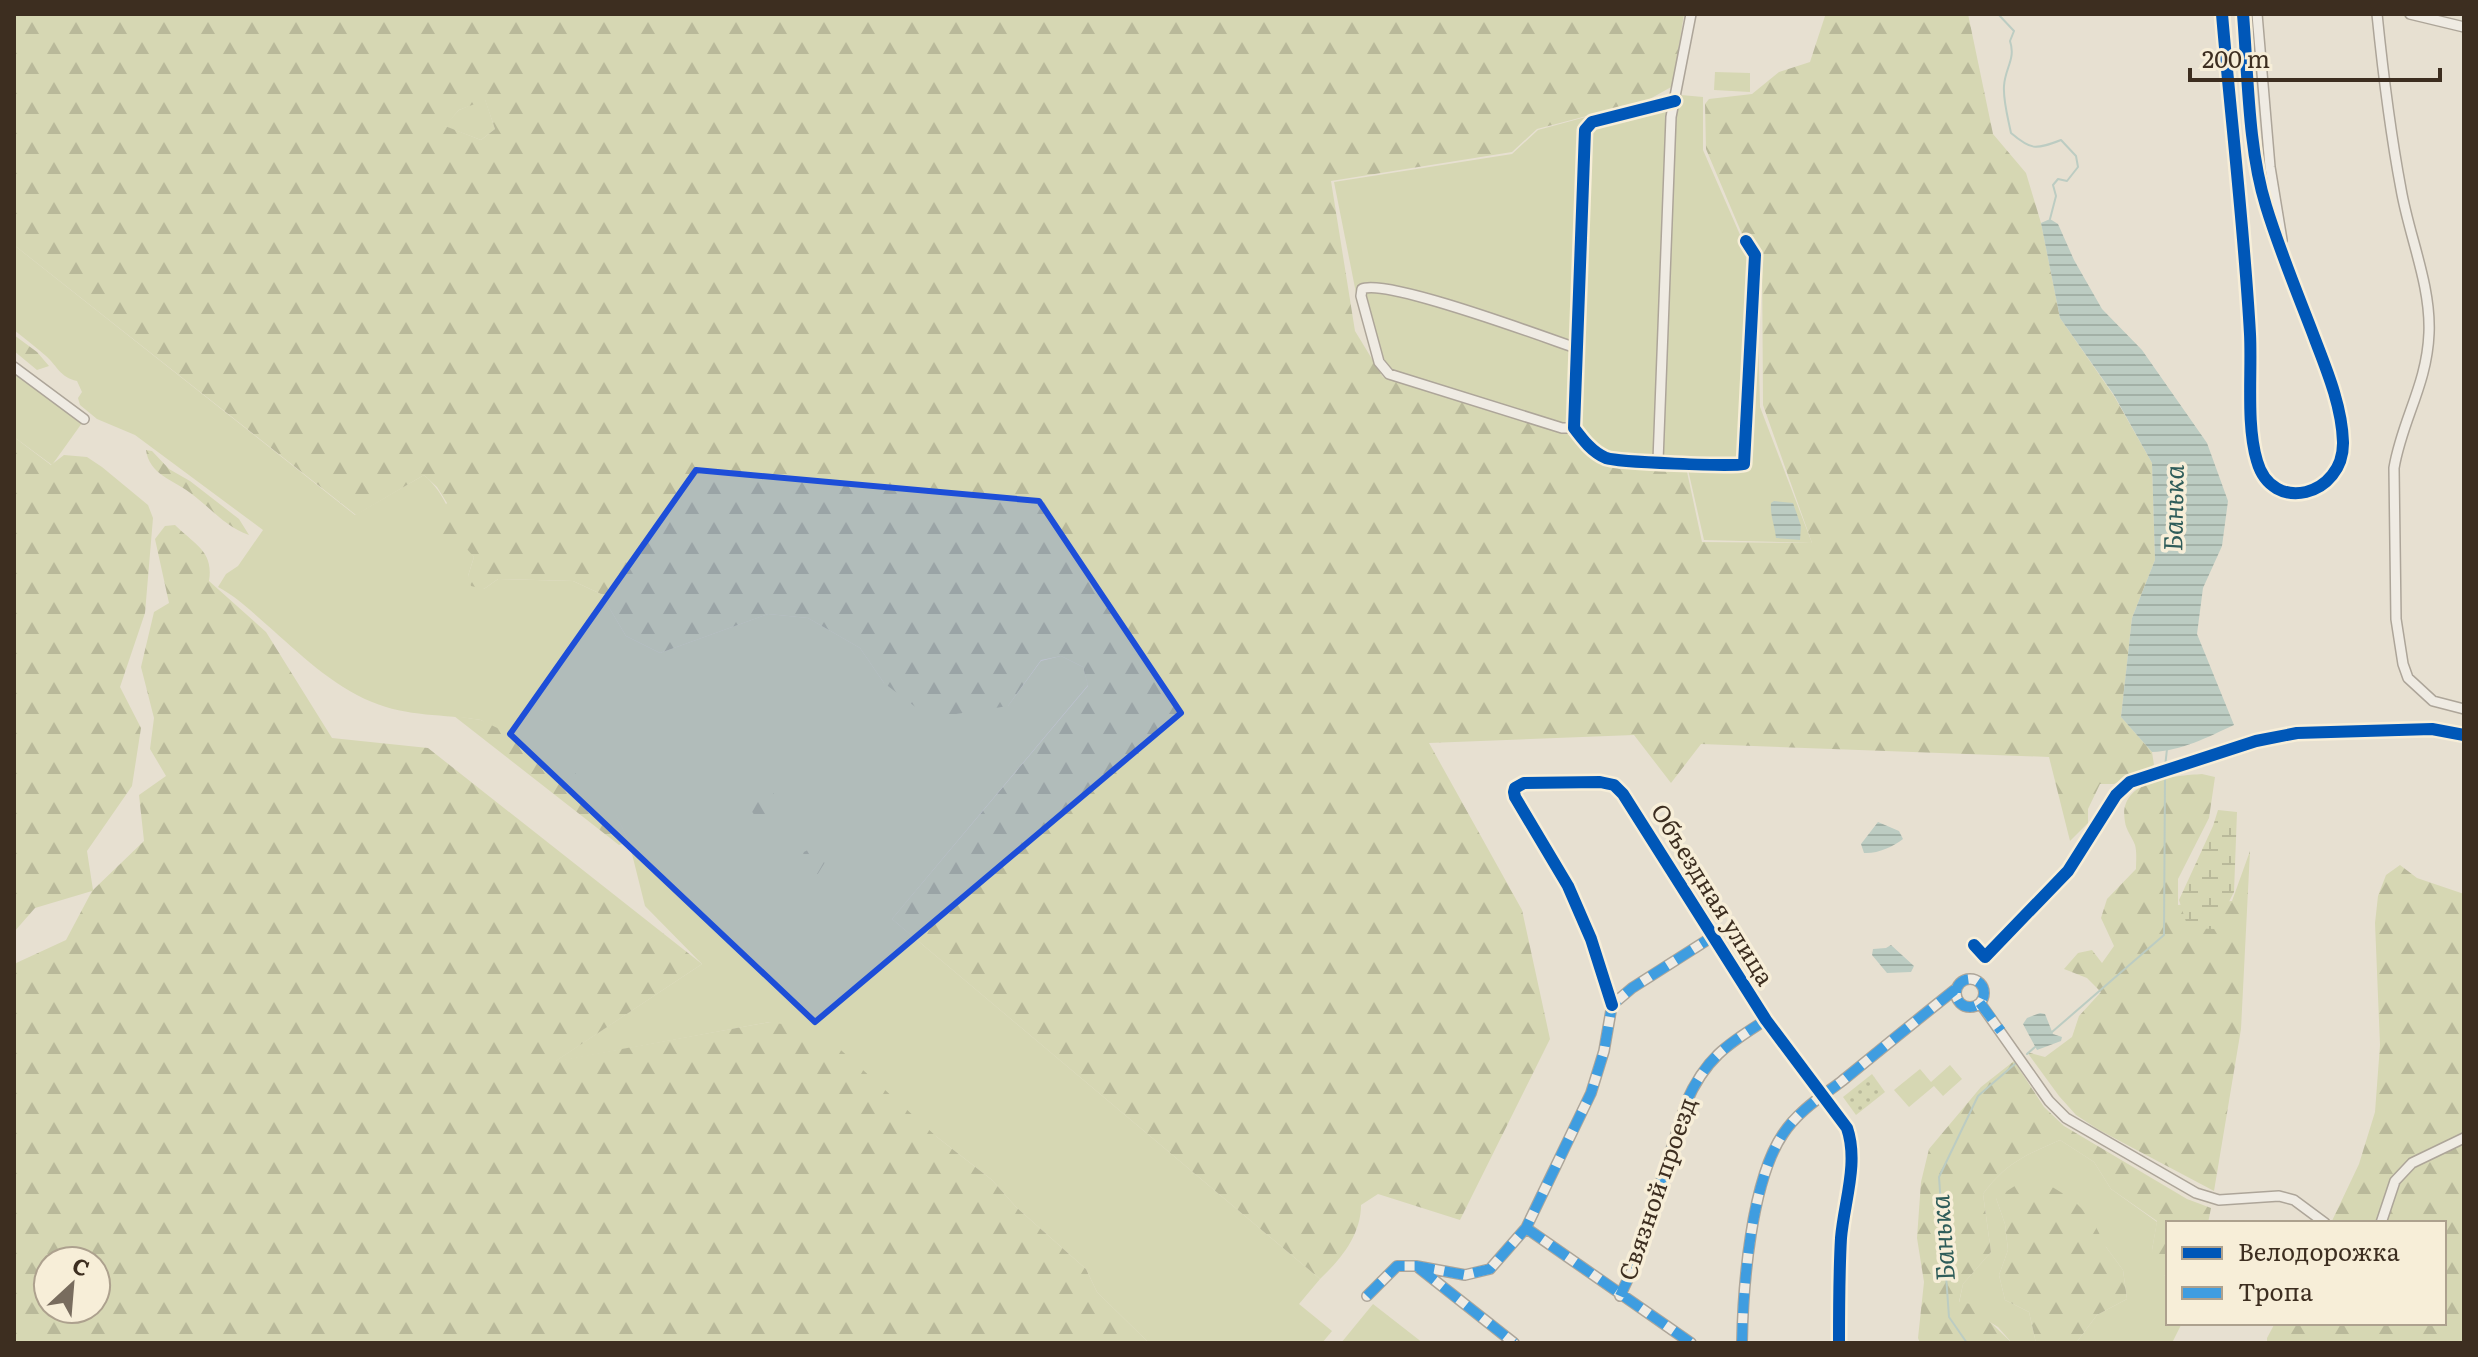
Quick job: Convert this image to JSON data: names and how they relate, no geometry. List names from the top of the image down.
{
  "streets": {
    "street": ["Объездная улица", "Связной проезд"]
  },
  "crossings": [
    ["Объездная улица", "Связной проезд"]
  ],
  "water": ["Банька"],
  "legend": ["Велодорожка", "Тропа"],
  "scale_bar": "200 m",
  "north": "top right"
}
